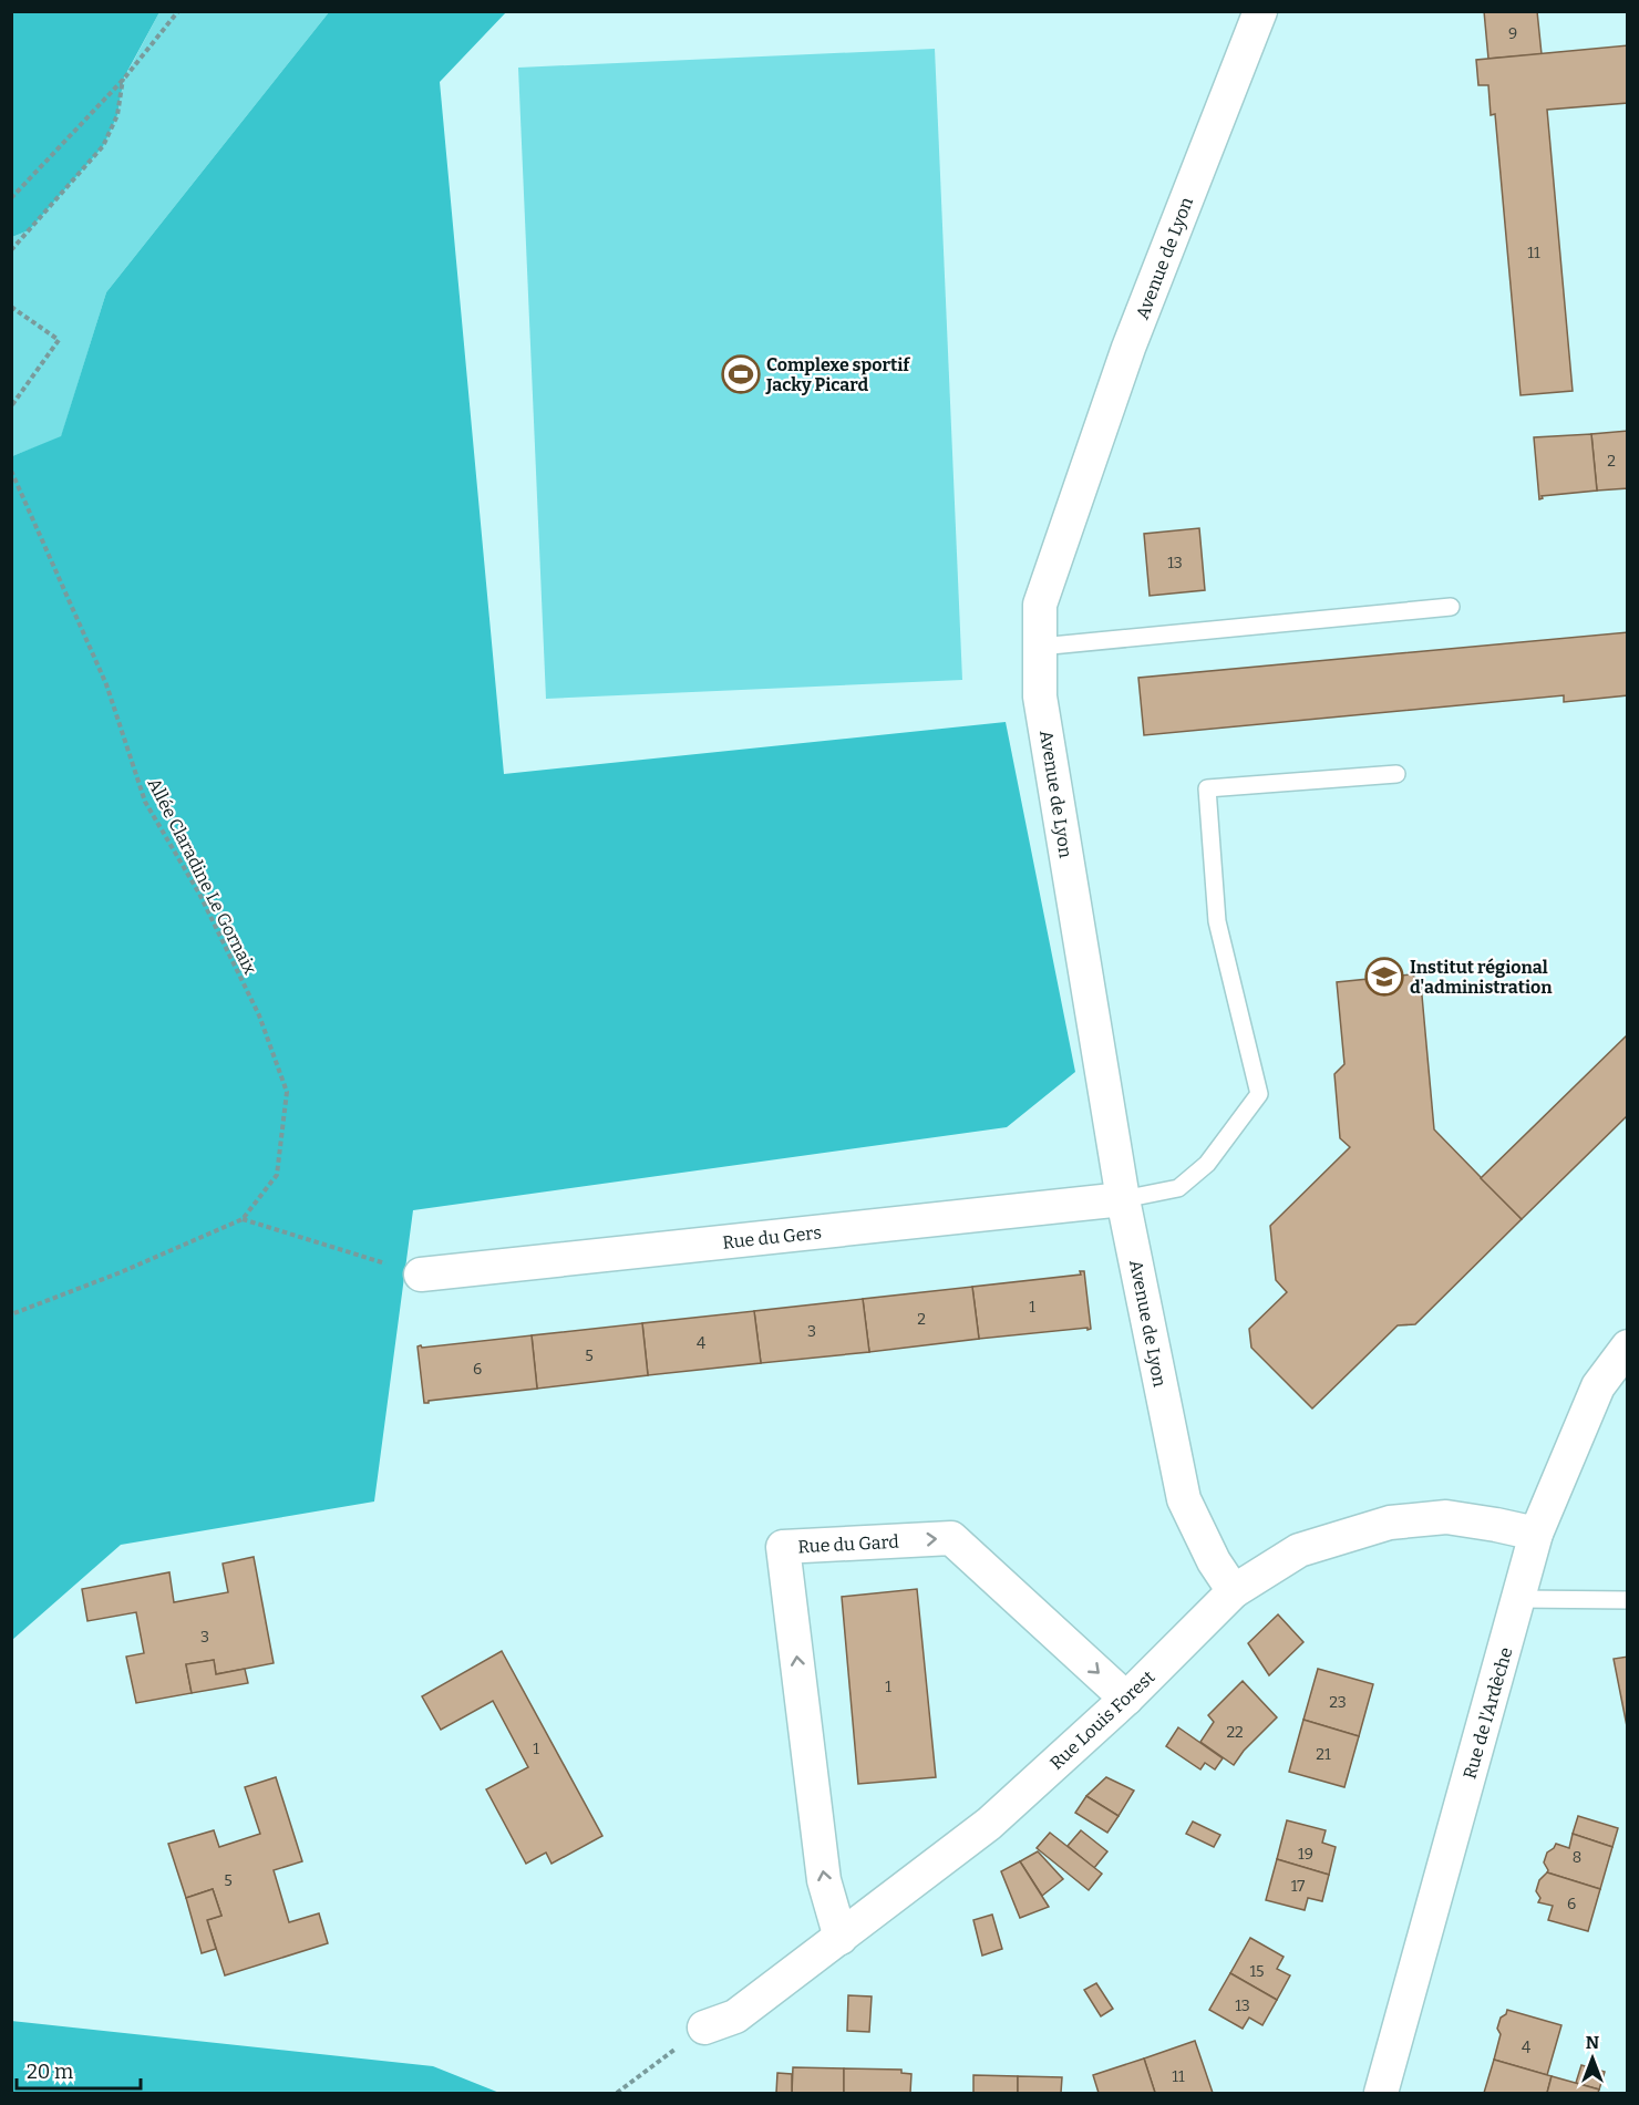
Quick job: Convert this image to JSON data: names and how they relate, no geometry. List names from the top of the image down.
{
  "streets": {
    "street": [
      "Avenue de Lyon",
      "Rue du Gers",
      "Rue du Gard",
      "Rue de l'Ardèche",
      "Rue Louis Forest"
    ],
    "path": ["Allée Claradine Le Gornaix"]
  },
  "crossings": [
    ["Avenue de Lyon", "Rue du Gers"],
    ["Avenue de Lyon", "Rue Louis Forest"],
    ["Rue du Gard", "Rue Louis Forest"],
    ["Rue de l'Ardèche", "Rue Louis Forest"]
  ],
  "places": {
    "sports": ["Complexe sportif Jacky Picard"],
    "school or university": ["Institut régional d'administration"]
  },
  "house_numbers": [
    "9",
    "11",
    "2",
    "13",
    "1",
    "2",
    "3",
    "4",
    "5",
    "6",
    "3",
    "1",
    "23",
    "22",
    "1",
    "21",
    "19",
    "8",
    "5",
    "17",
    "6",
    "15",
    "13",
    "4",
    "11"
  ],
  "scale_bar": "20 m",
  "north": "top"
}
